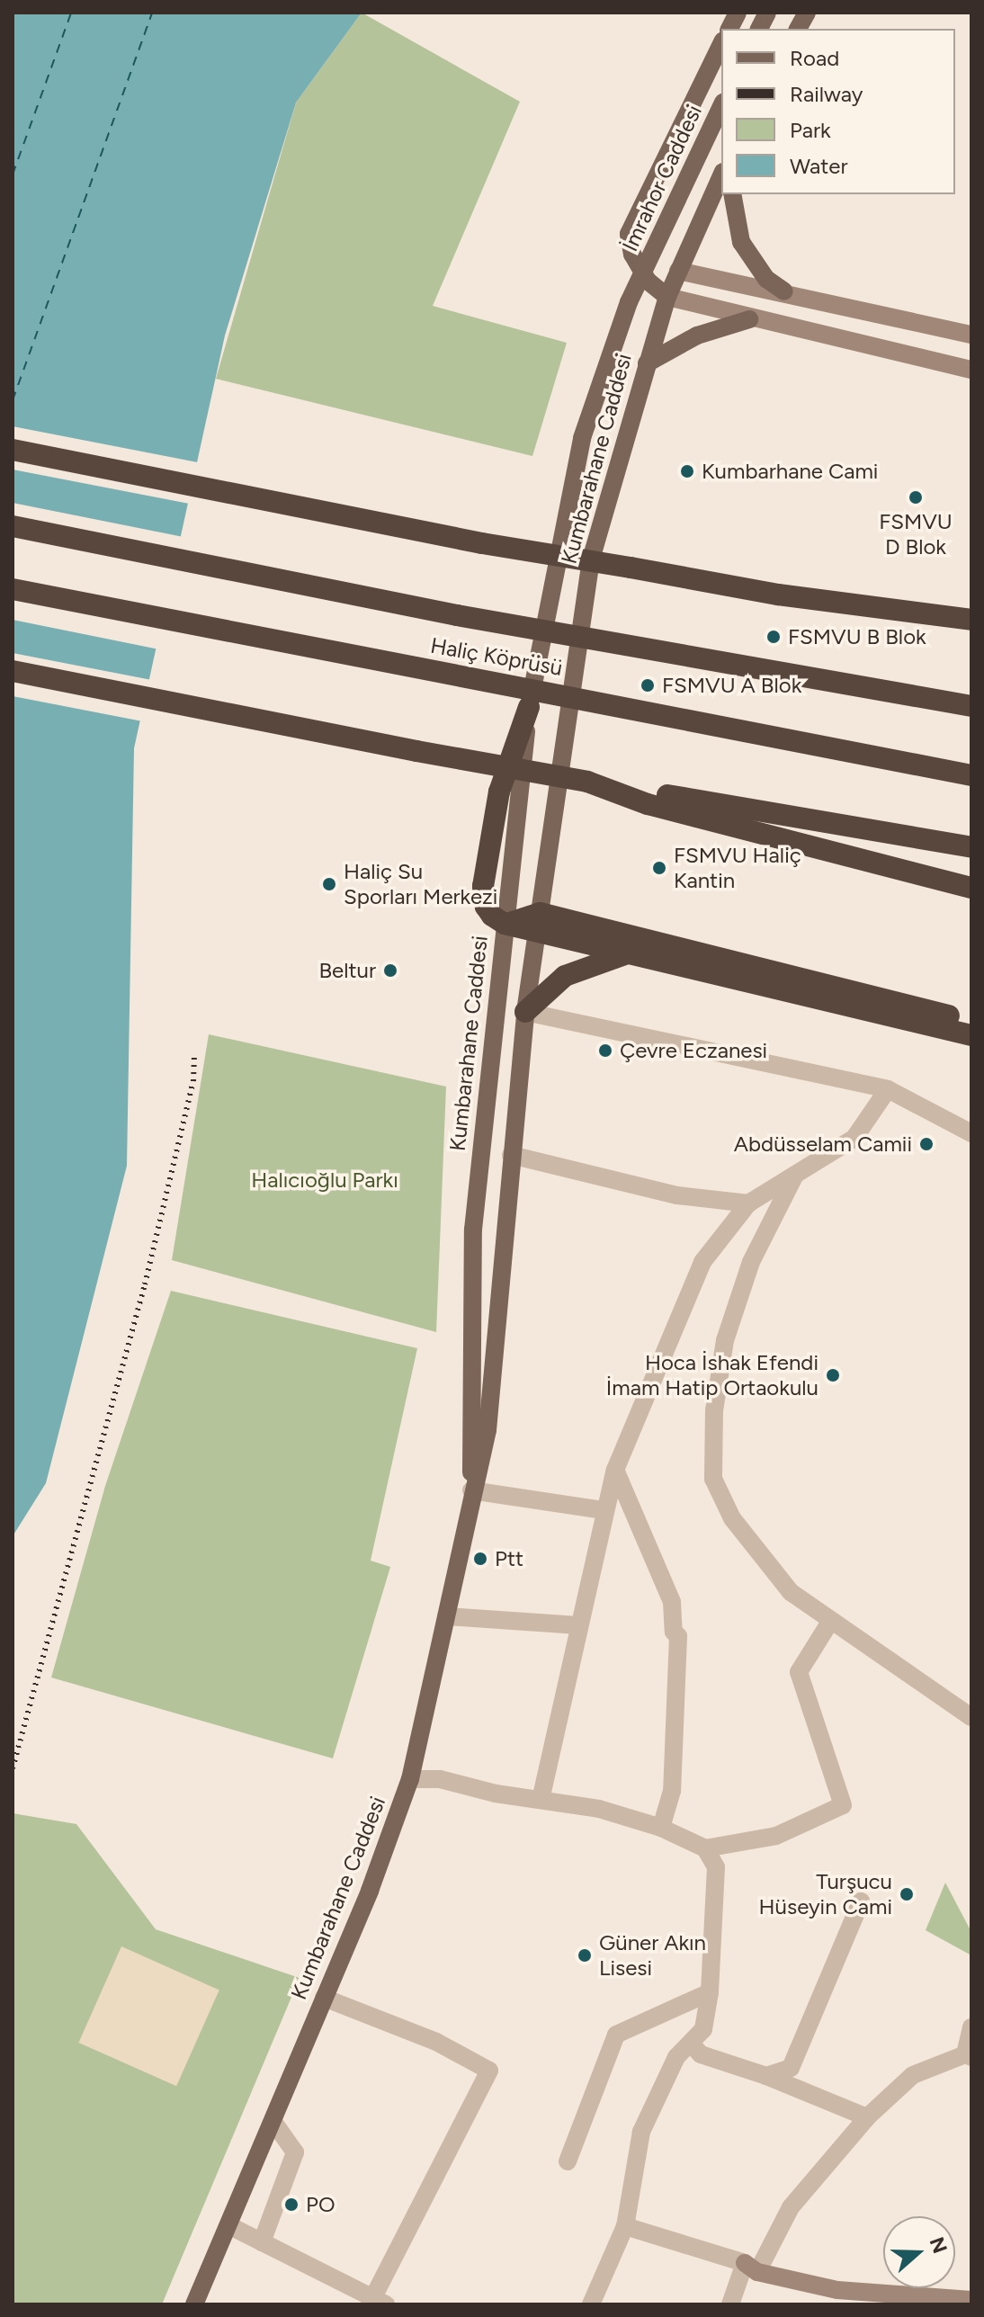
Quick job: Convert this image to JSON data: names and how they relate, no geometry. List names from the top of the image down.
{
  "streets": {
    "highway": ["Haliç Köprüsü"],
    "main road": ["İmrahor Caddesi", "Kumbarahane Caddesi"]
  },
  "crossings": [
    ["İmrahor Caddesi", "Kumbarahane Caddesi"]
  ],
  "parks": ["Halıcıoğlu Parkı"],
  "places": [
    "Kumbarhane Cami",
    "FSMVU D Blok",
    "FSMVU B Blok",
    "FSMVU A Blok",
    "FSMVU Haliç Kantin",
    "Haliç Su Sporları Merkezi",
    "Beltur",
    "Çevre Eczanesi",
    "Abdüsselam Camii",
    "Hoca İshak Efendi İmam Hatip Ortaokulu",
    "Ptt",
    "Turşucu Hüseyin Cami",
    "Güner Akın Lisesi",
    "PO"
  ],
  "legend": [
    "Road",
    "Railway",
    "Park",
    "Water"
  ],
  "north": "right"
}
